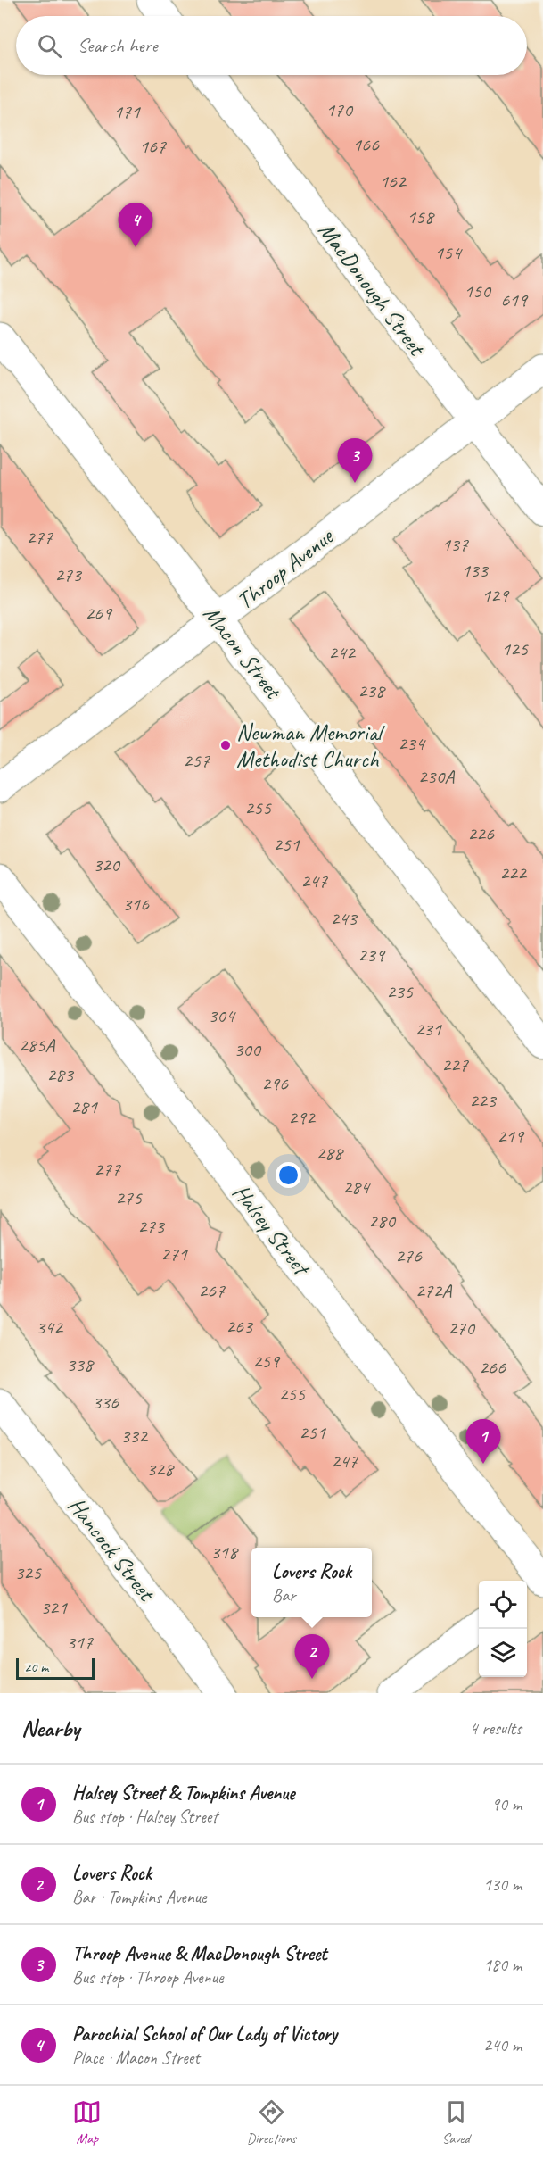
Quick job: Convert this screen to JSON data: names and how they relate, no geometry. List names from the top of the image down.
{
  "streets": {
    "street": [
      "MacDonough Street",
      "Throop Avenue",
      "Macon Street",
      "Halsey Street",
      "Hancock Street"
    ]
  },
  "crossings": [
    ["MacDonough Street", "Throop Avenue"],
    ["Throop Avenue", "Macon Street"]
  ],
  "places": ["Newman Memorial Methodist Church"],
  "house_numbers": [
    "170",
    "171",
    "166",
    "167",
    "162",
    "158",
    "154",
    "150",
    "619",
    "277",
    "137",
    "133",
    "273",
    "129",
    "269",
    "125",
    "242",
    "238",
    "234",
    "257",
    "230A",
    "255",
    "226",
    "251",
    "320",
    "222",
    "247",
    "316",
    "243",
    "239",
    "235",
    "304",
    "231",
    "285A",
    "300",
    "227",
    "283",
    "296",
    "223",
    "281",
    "292",
    "219",
    "288",
    "277",
    "284",
    "275",
    "280",
    "273",
    "271",
    "276",
    "267",
    "272A",
    "263",
    "342",
    "270",
    "259",
    "338",
    "266",
    "255",
    "336",
    "251",
    "332",
    "247",
    "328",
    "318",
    "325",
    "321",
    "317"
  ],
  "scale_bar": "20 m",
  "page": {
    "search": "Search here",
    "pins": [
      "4",
      "3",
      "1",
      "2"
    ],
    "popup": ["Lovers Rock", "Bar"],
    "scale": "20 m",
    "heading": ["Nearby", "4 results"],
    "list": [
      {
        "mark": "1",
        "name": "Halsey Street & Tompkins Avenue",
        "note": "Bus stop · Halsey Street",
        "value": "90 m"
      },
      {
        "mark": "2",
        "name": "Lovers Rock",
        "note": "Bar · Tompkins Avenue",
        "value": "130 m"
      },
      {
        "mark": "3",
        "name": "Throop Avenue & MacDonough Street",
        "note": "Bus stop · Throop Avenue",
        "value": "180 m"
      },
      {
        "mark": "4",
        "name": "Parochial School of Our Lady of Victory",
        "note": "Place · Macon Street",
        "value": "240 m"
      }
    ],
    "nav": ["Map", "Directions", "Saved"]
  }
}
